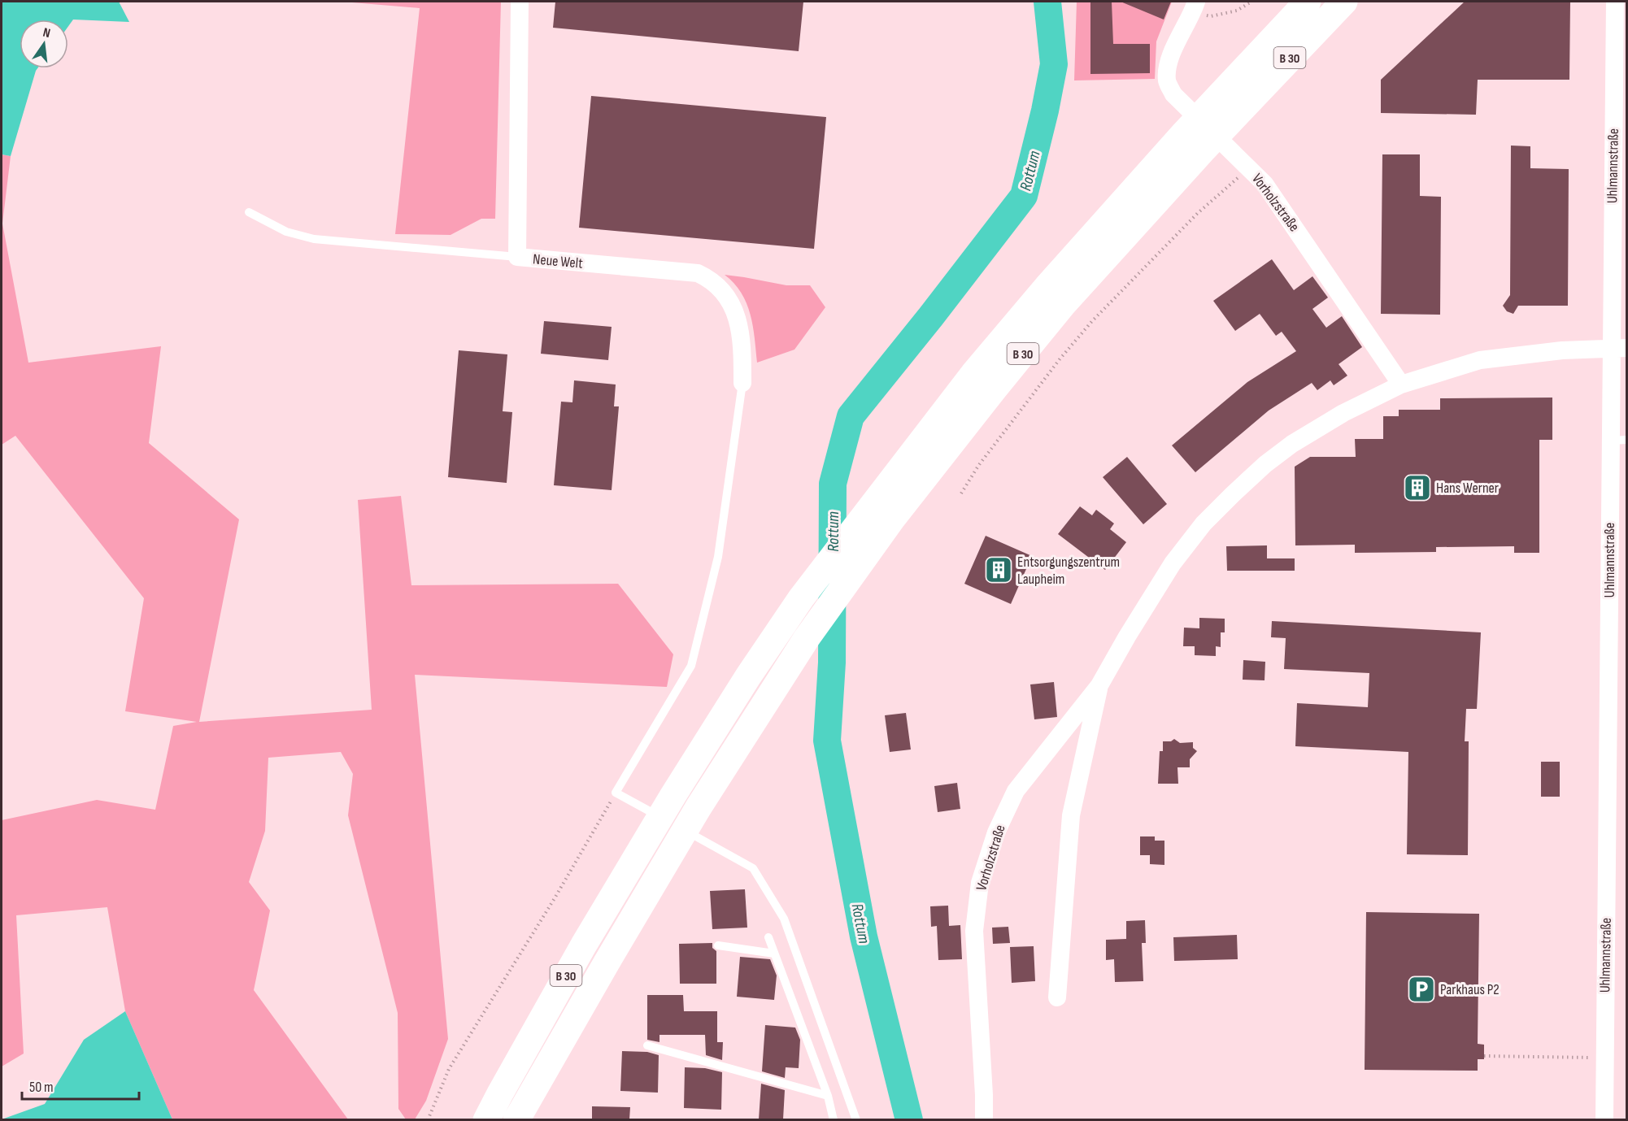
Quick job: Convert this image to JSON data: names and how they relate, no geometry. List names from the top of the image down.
{
  "streets": {
    "highway": ["B 30"],
    "street": ["Uhlmannstraße", "Vorholzstraße", "Neue Welt"]
  },
  "crossings": [
    ["Uhlmannstraße", "Vorholzstraße"]
  ],
  "water": ["Rottum"],
  "places": {
    "building": ["Hans Werner", "Entsorgungszentrum Laupheim"],
    "parking": ["Parkhaus P2"]
  },
  "scale_bar": "50 m",
  "north": "top"
}
